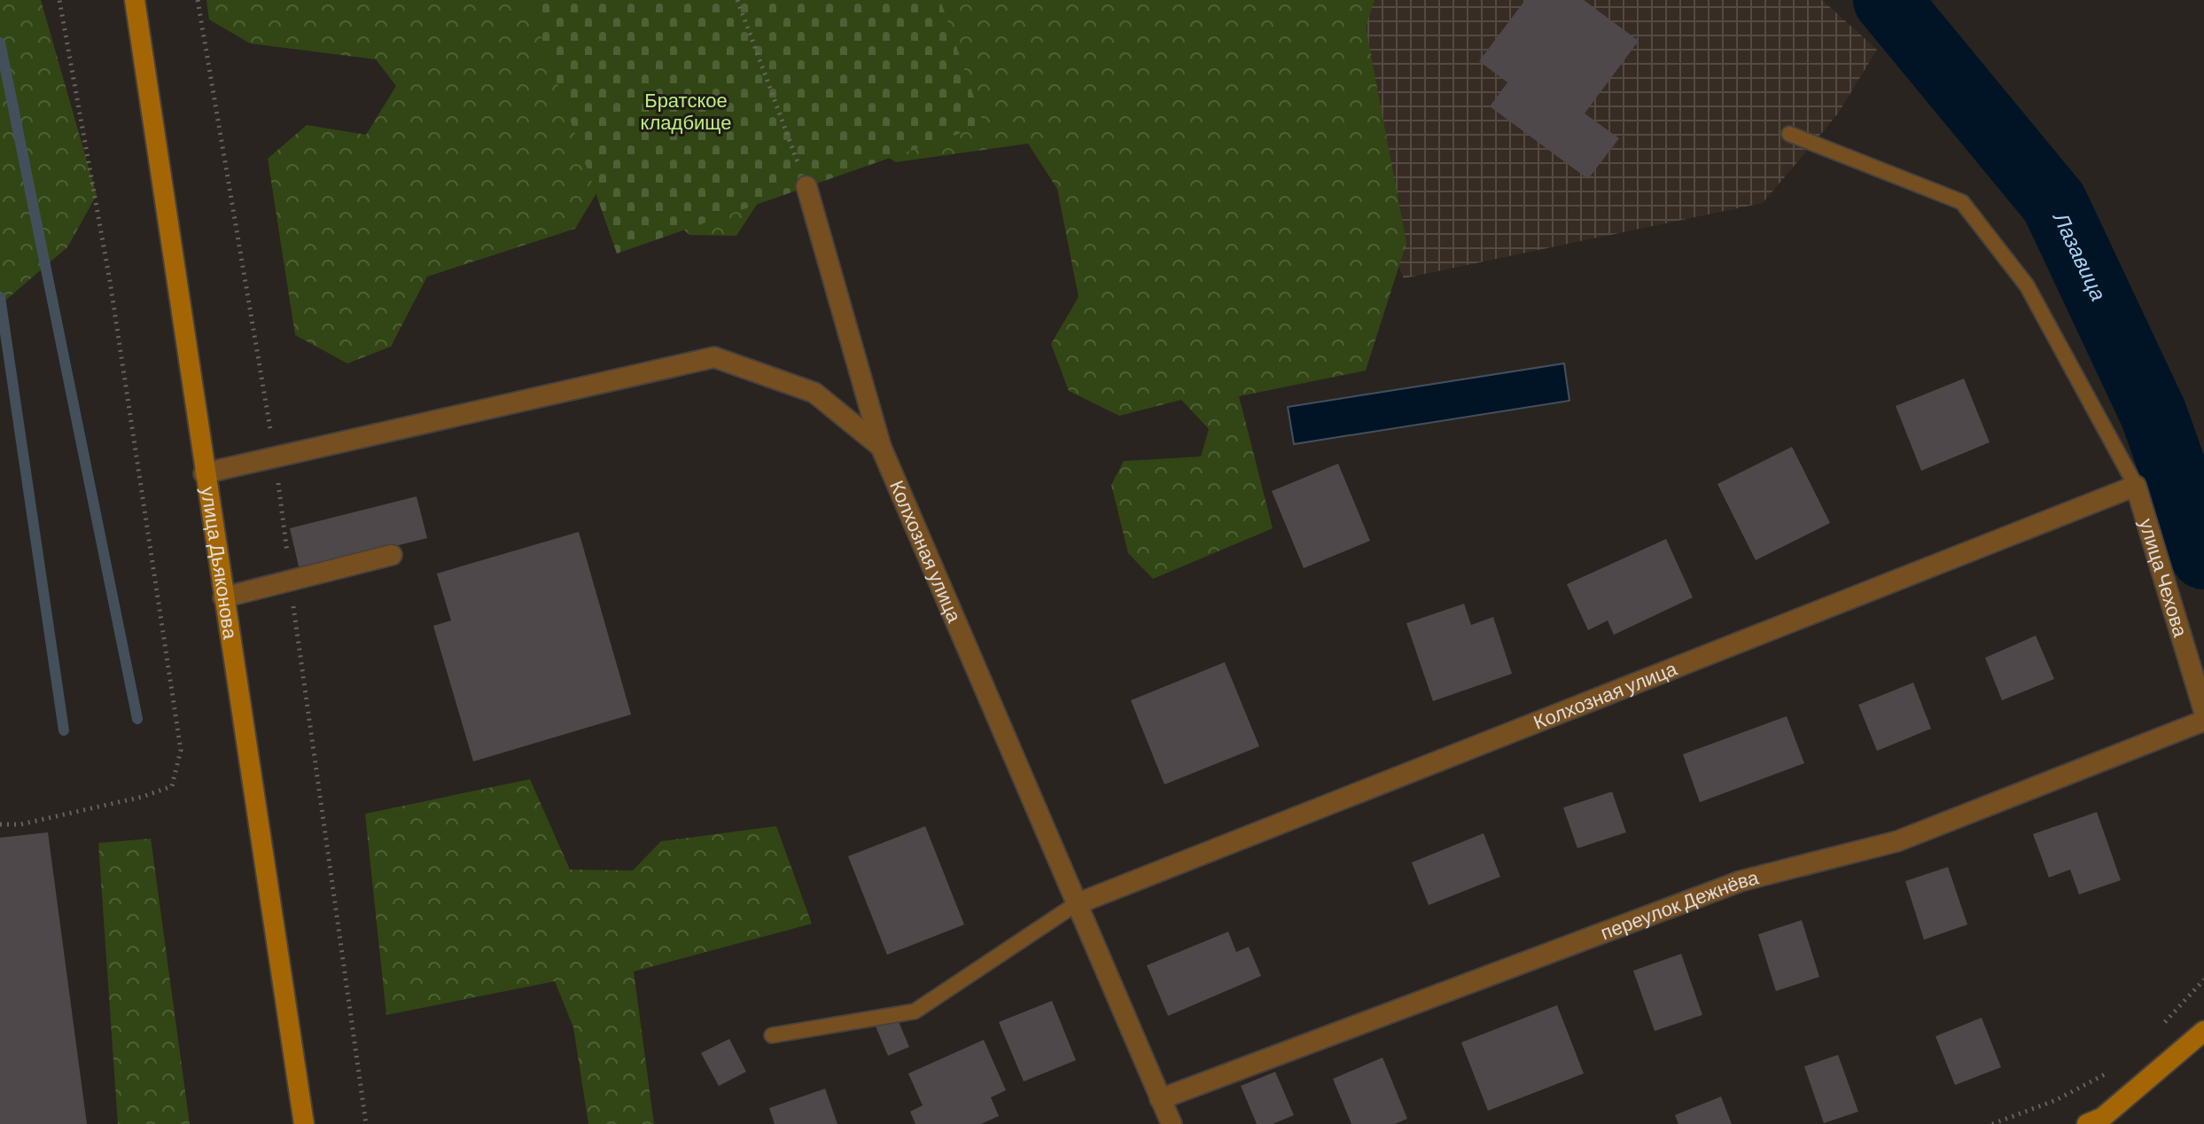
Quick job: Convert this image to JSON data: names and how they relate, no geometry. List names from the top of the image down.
{
  "streets": {
    "main road": ["улица Дьяконова"],
    "street": ["Колхозная улица", "улица Чехова", "переулок Дежнёва"]
  },
  "crossings": [
    ["Колхозная улица", "улица Чехова"],
    ["Колхозная улица", "переулок Дежнёва"]
  ],
  "water": ["Лазавица"],
  "parks": ["Братское кладбище"]
}
